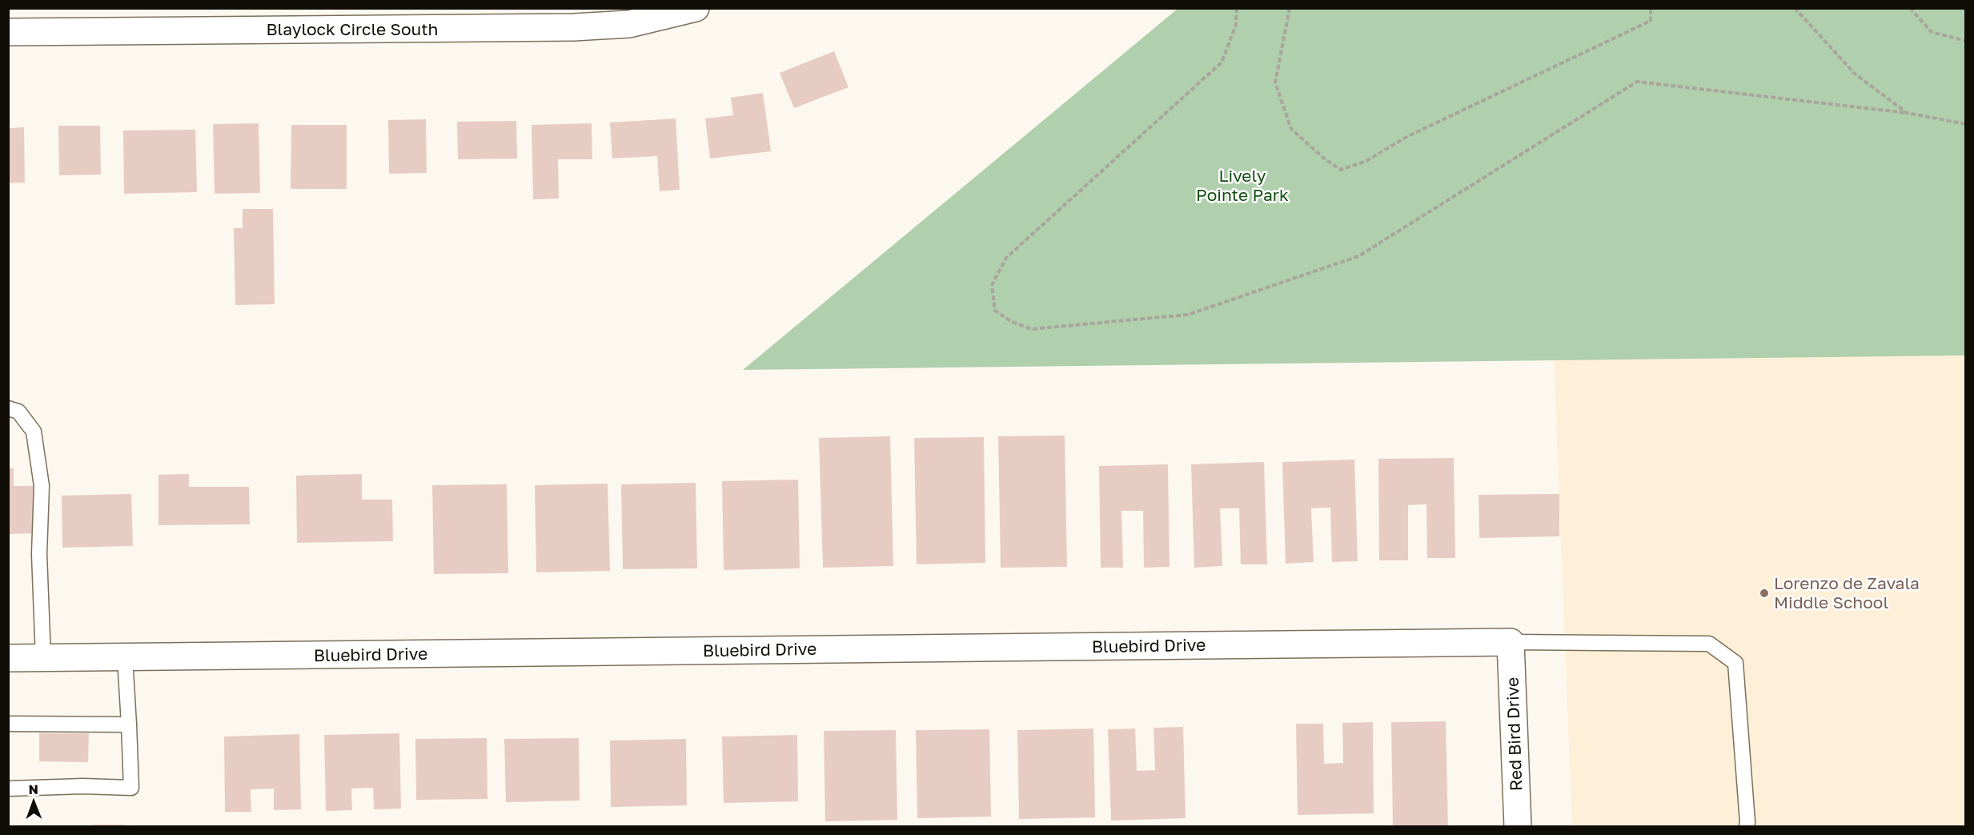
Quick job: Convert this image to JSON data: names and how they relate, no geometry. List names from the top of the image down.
{
  "streets": {
    "street": ["Blaylock Circle South", "Bluebird Drive", "Red Bird Drive"]
  },
  "crossings": [
    ["Bluebird Drive", "Red Bird Drive"]
  ],
  "parks": ["Lively Pointe Park"],
  "places": ["Lorenzo de Zavala Middle School"],
  "north": "top"
}
